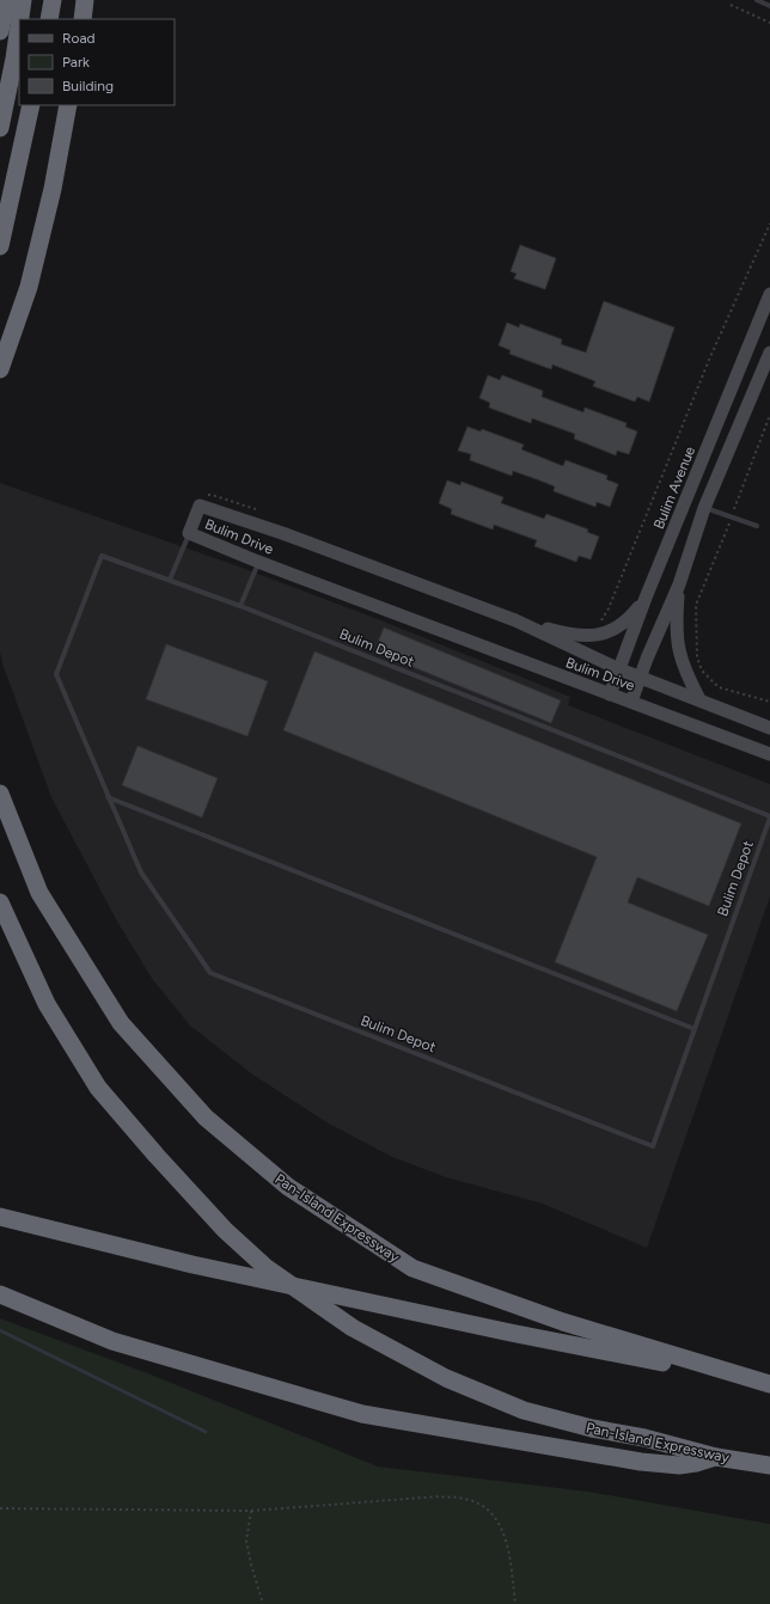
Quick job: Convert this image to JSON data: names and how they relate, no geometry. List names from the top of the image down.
{
  "streets": {
    "highway": ["Pan-Island Expressway"],
    "street": ["Bulim Avenue", "Bulim Drive"],
    "lane": ["Bulim Depot"]
  },
  "crossings": [
    ["Bulim Avenue", "Bulim Drive"]
  ],
  "legend": ["Road", "Park", "Building"]
}
